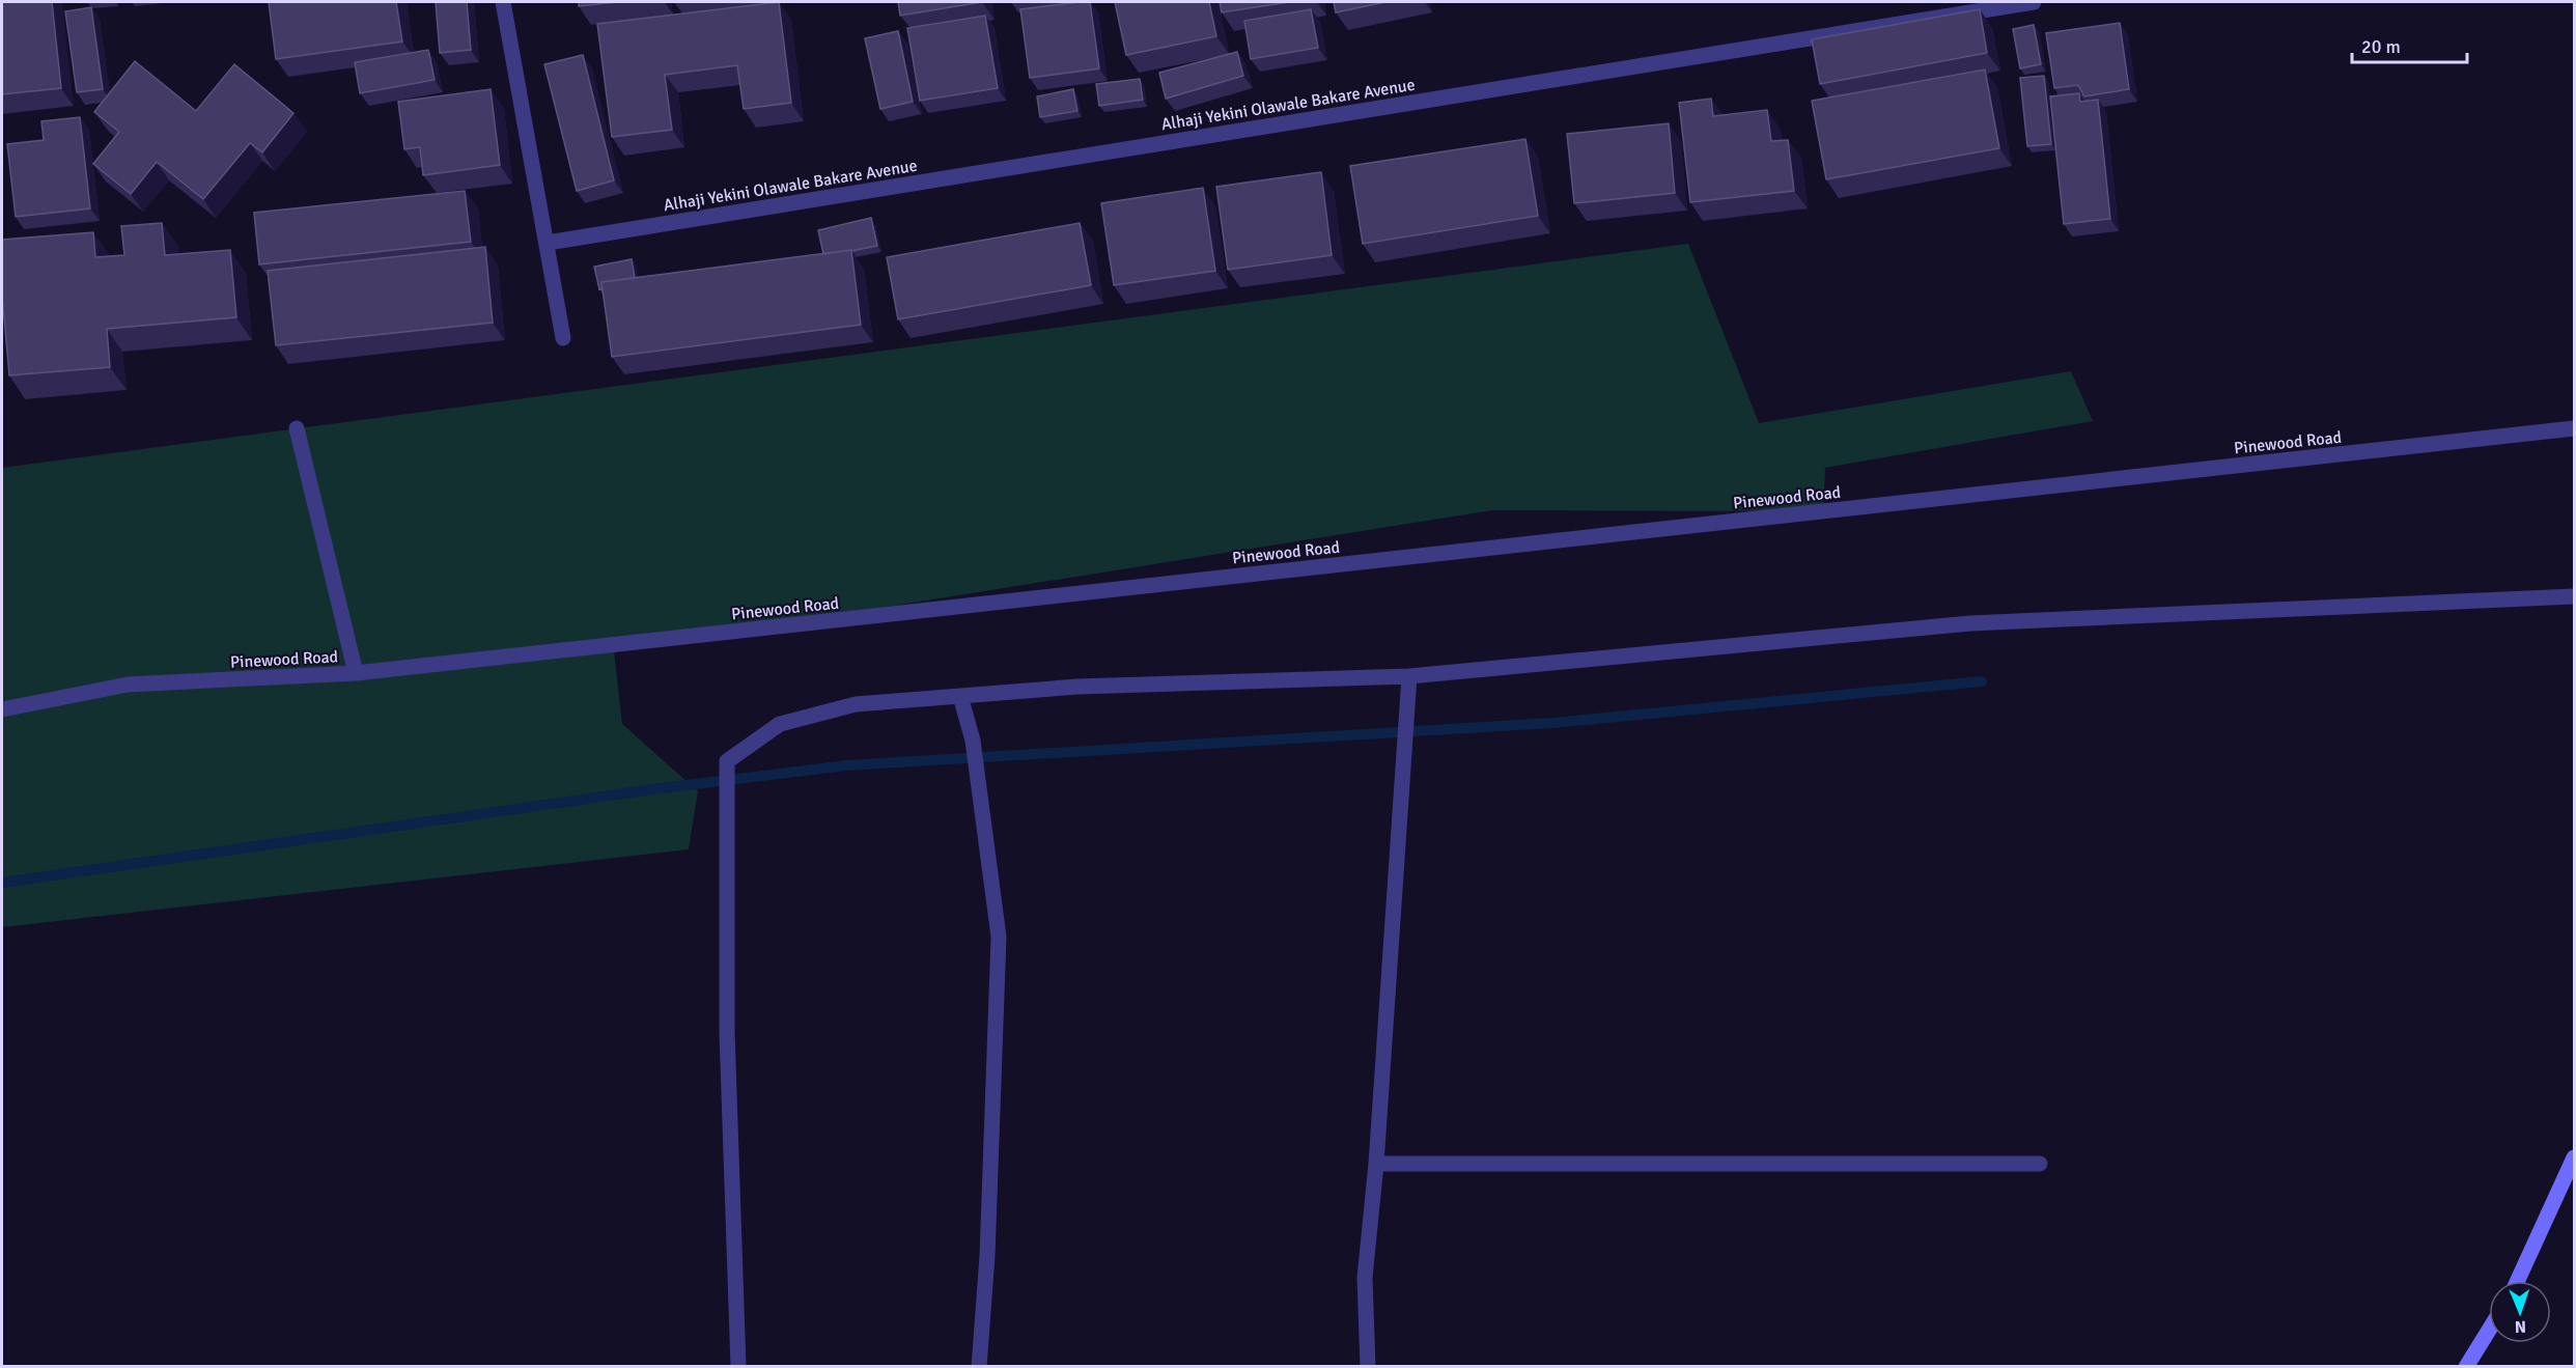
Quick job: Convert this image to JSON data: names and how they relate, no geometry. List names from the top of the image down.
{
  "streets": {
    "street": ["Alhaji Yekini Olawale Bakare Avenue", "Pinewood Road"]
  },
  "scale_bar": "20 m",
  "north": "bottom"
}
